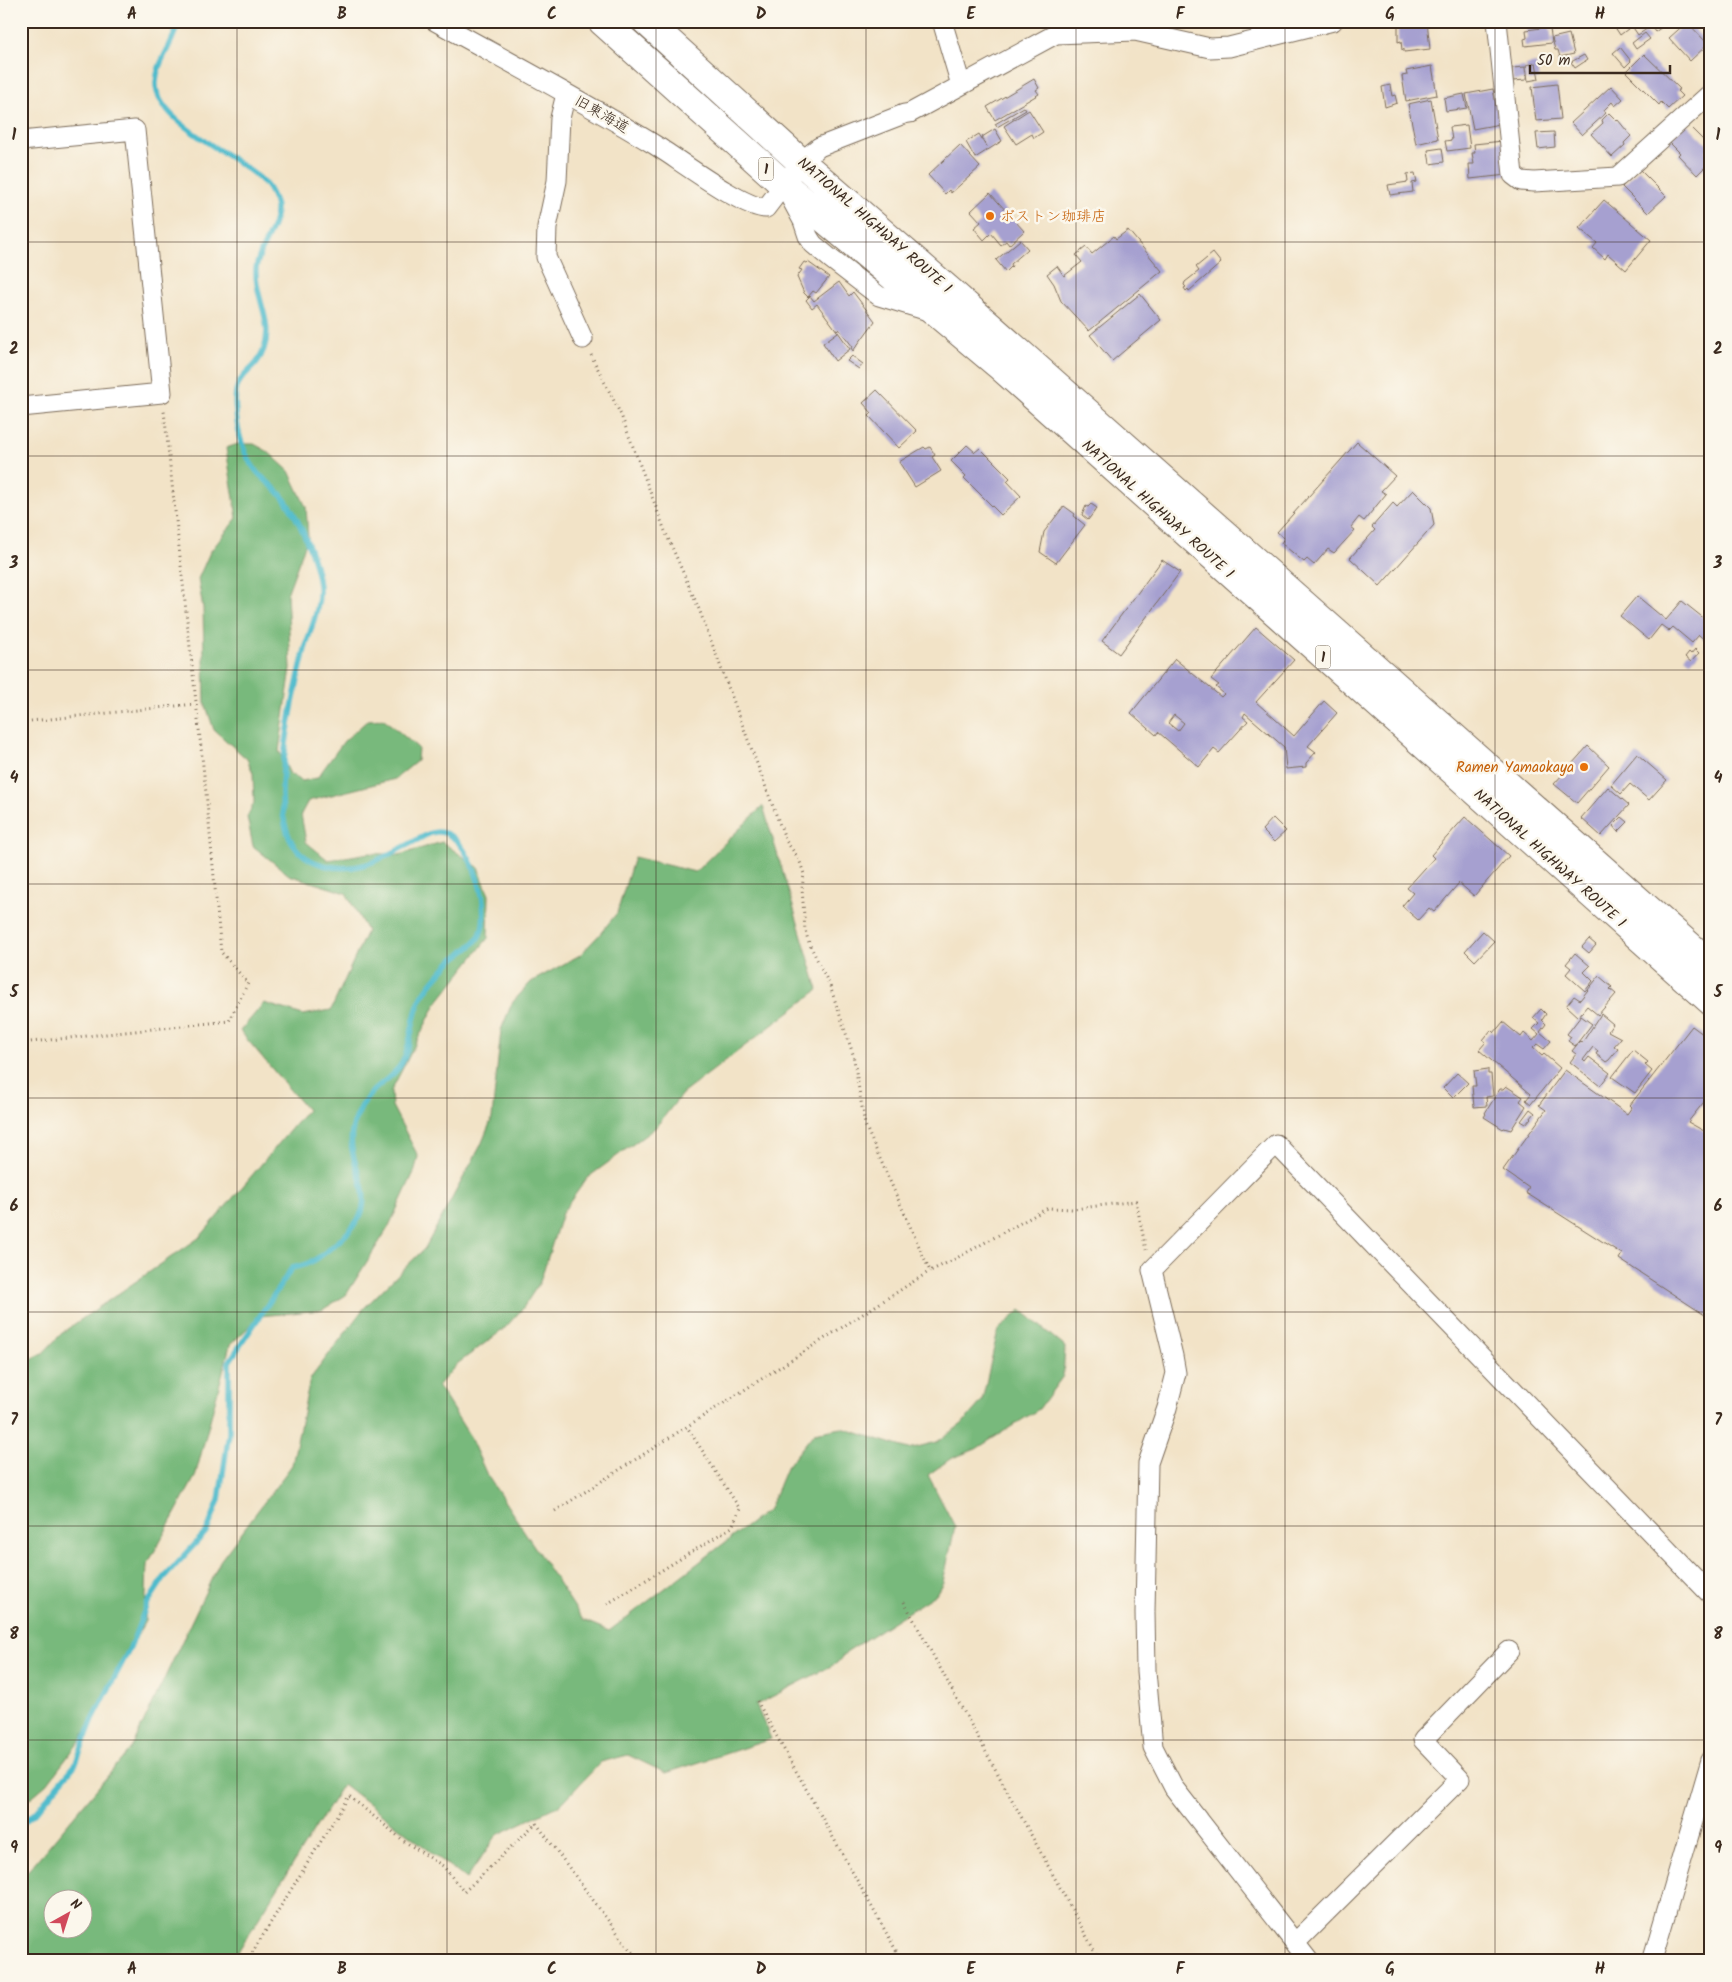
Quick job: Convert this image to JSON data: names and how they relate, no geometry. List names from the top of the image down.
{
  "streets": {
    "highway": ["1", "NATIONAL HIGHWAY ROUTE 1"],
    "street": ["旧東海道"]
  },
  "crossings": [
    ["旧東海道", "NATIONAL HIGHWAY ROUTE 1"]
  ],
  "places": ["ボストン珈琲店", "Ramen Yamaokaya"],
  "scale_bar": "50 m",
  "north": "top right",
  "grid": {
    "columns": [
      "A",
      "B",
      "C",
      "D",
      "E",
      "F",
      "G",
      "H"
    ],
    "rows": [
      "1",
      "2",
      "3",
      "4",
      "5",
      "6",
      "7",
      "8",
      "9"
    ]
  }
}
